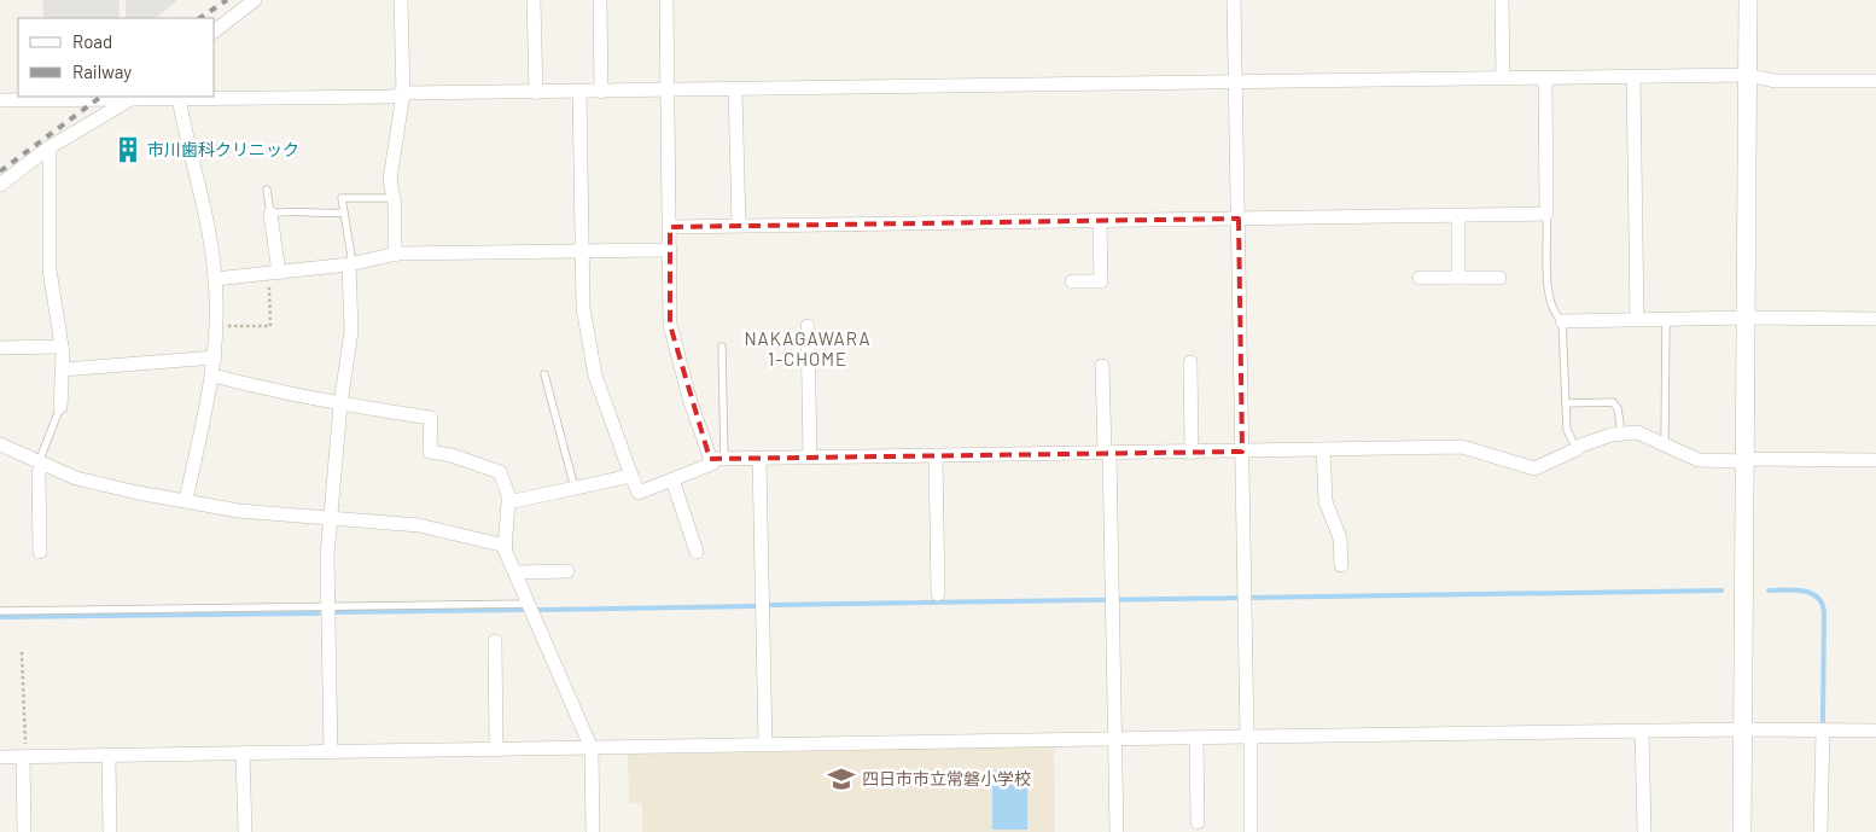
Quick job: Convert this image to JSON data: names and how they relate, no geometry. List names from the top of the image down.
{
  "districts": ["NAKAGAWARA 1-CHOME"],
  "places": {
    "building": ["市川歯科クリニック"],
    "school or university": ["四日市市立常磐小学校"]
  },
  "legend": ["Road", "Railway"]
}
